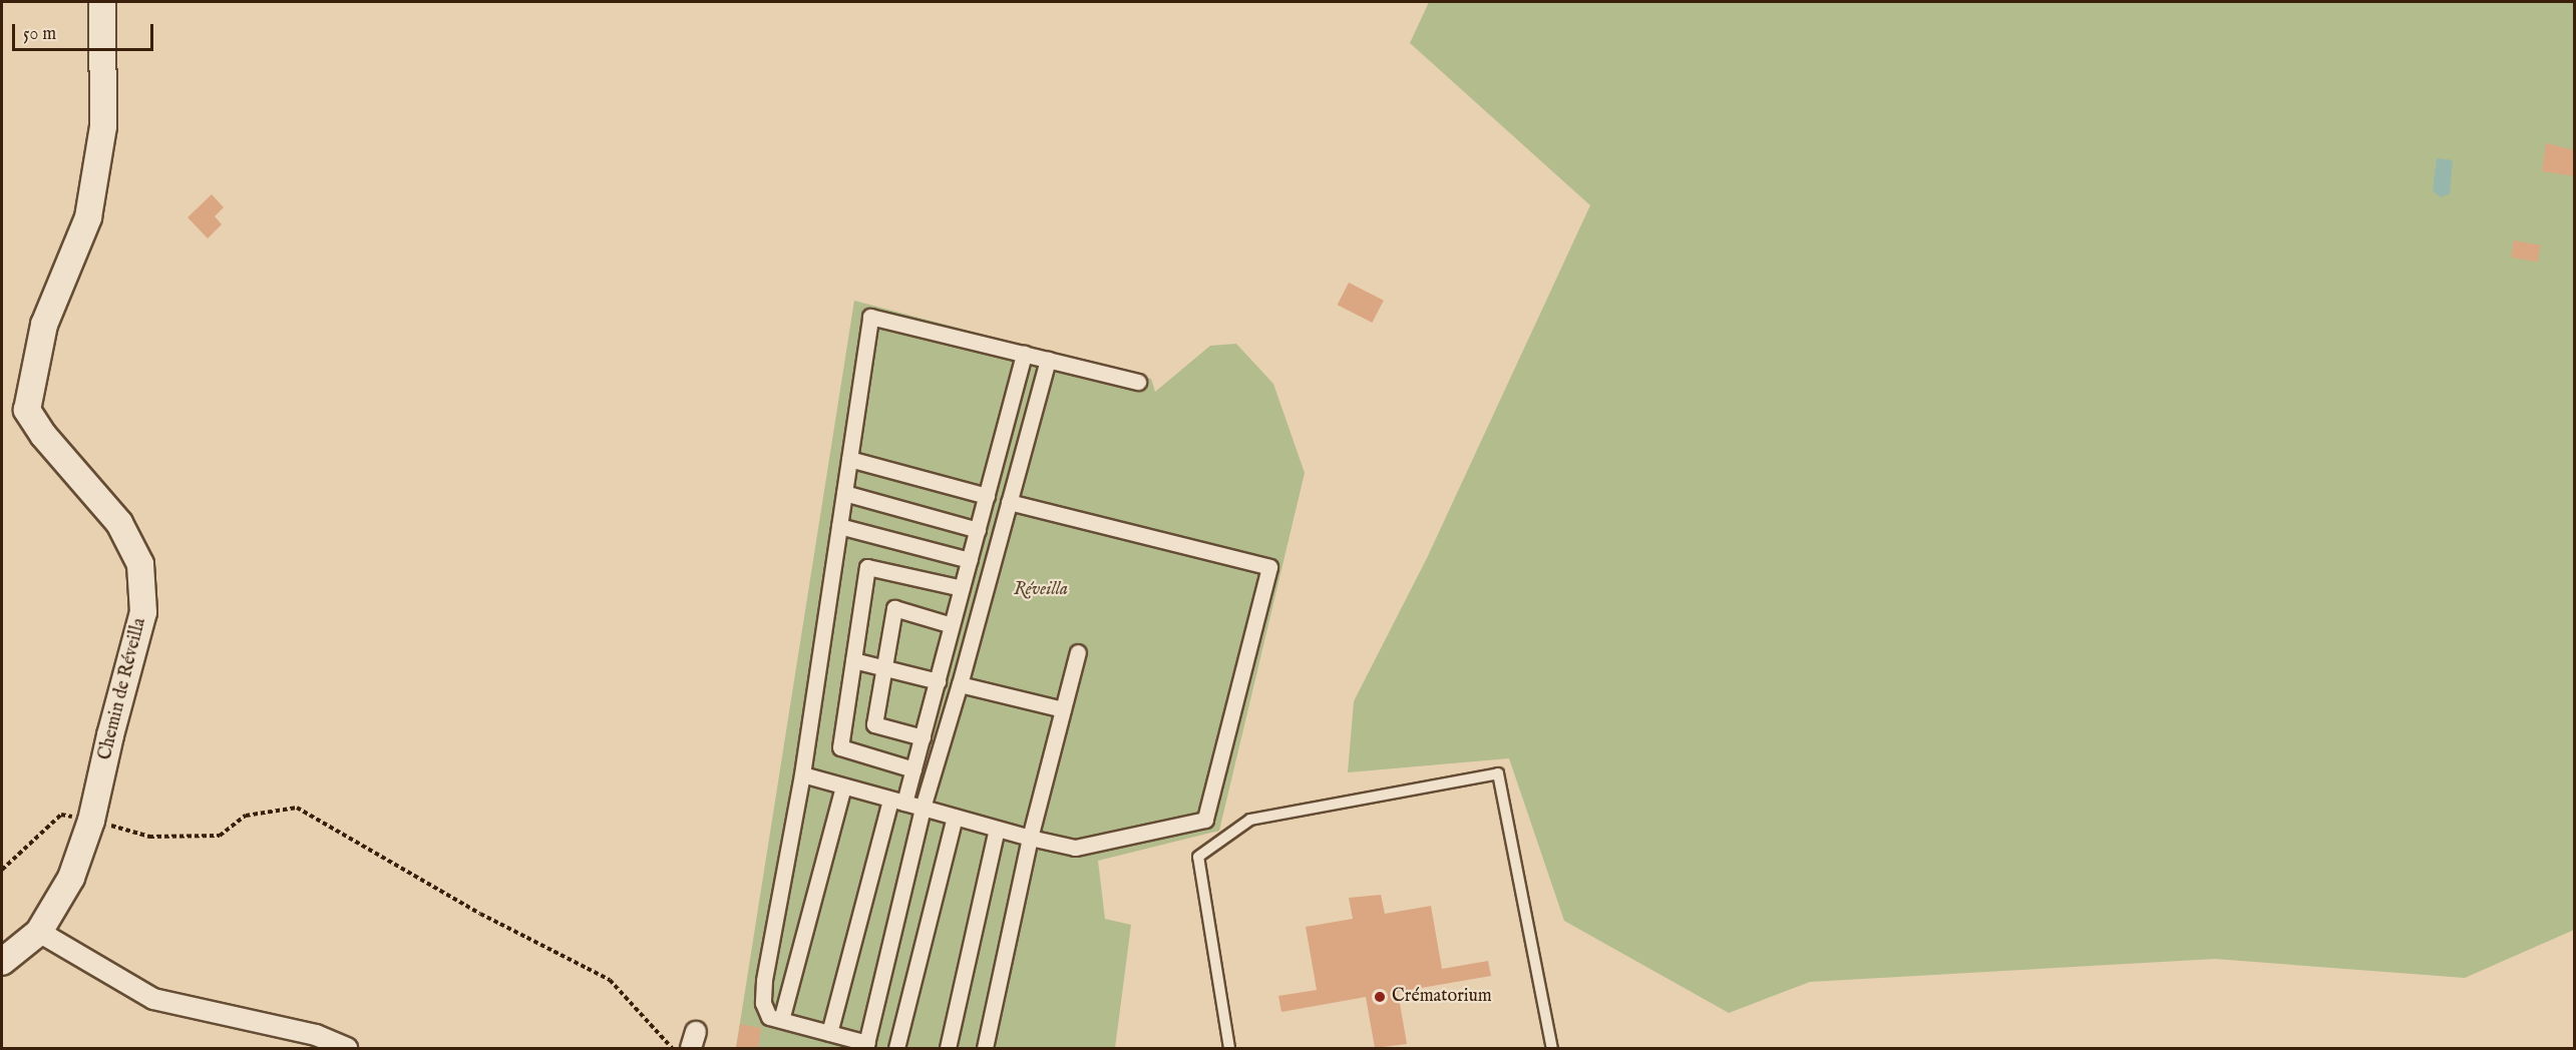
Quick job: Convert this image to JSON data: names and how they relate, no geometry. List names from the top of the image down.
{
  "streets": {
    "street": ["Chemin de Réveilla"]
  },
  "parks": ["Réveilla"],
  "places": ["Crématorium"],
  "scale_bar": "50 m"
}
